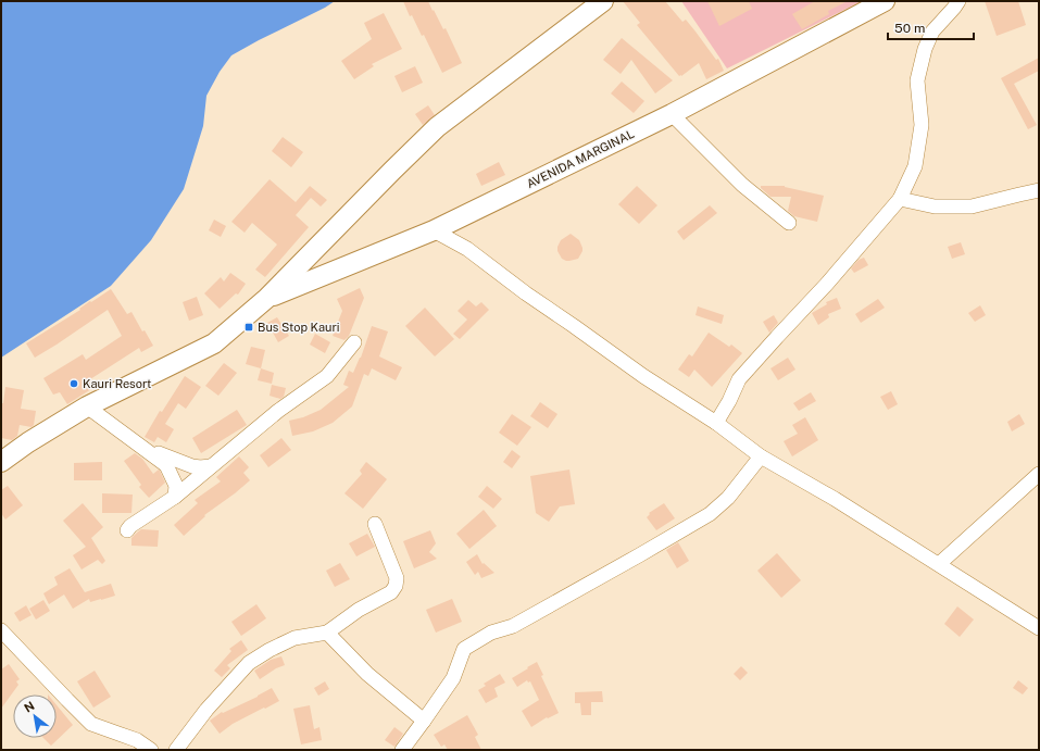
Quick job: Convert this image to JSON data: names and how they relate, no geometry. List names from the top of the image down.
{
  "streets": {
    "street": ["AVENIDA MARGINAL"]
  },
  "places": {
    "transit": ["Bus Stop Kauri"],
    "other": ["Kauri Resort"]
  },
  "scale_bar": "50 m",
  "north": "top left"
}
